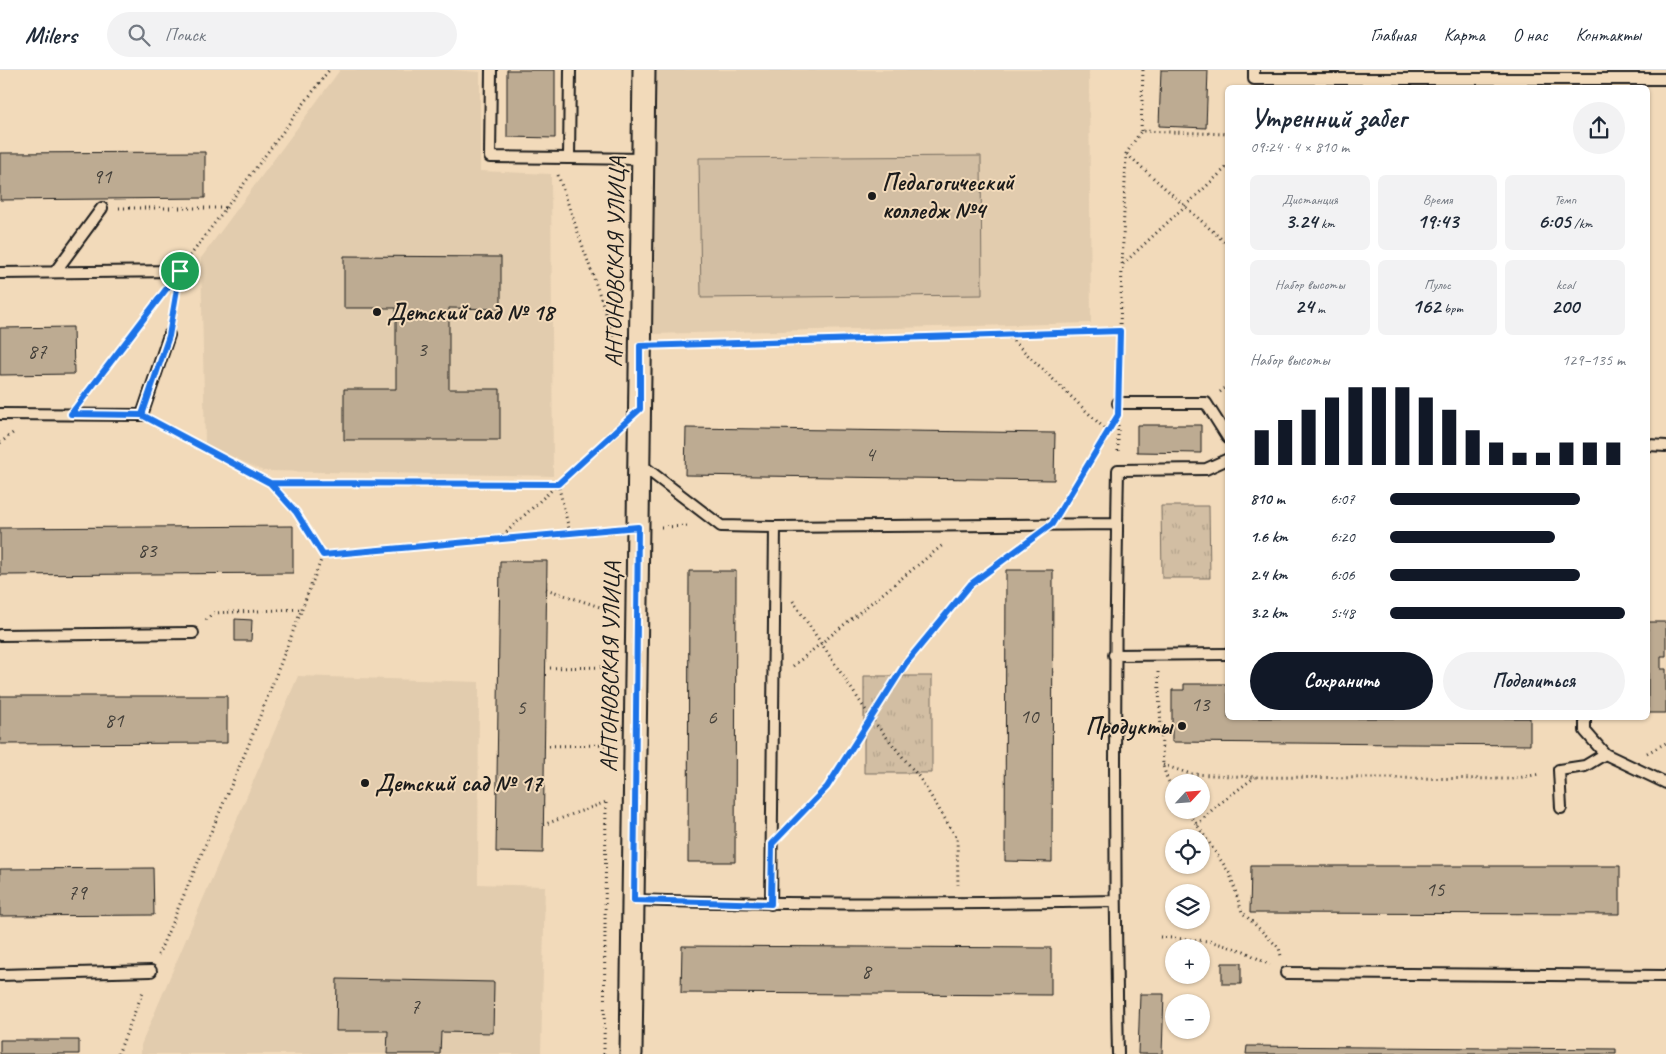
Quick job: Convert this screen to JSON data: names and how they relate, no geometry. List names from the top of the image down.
{
  "streets": {
    "street": ["АНТОНОВСКАЯ УЛИЦА"]
  },
  "places": [
    "Педагогический колледж №4",
    "Детский сад № 18",
    "Продукты",
    "Детский сад № 17"
  ],
  "house_numbers": [
    "91",
    "3",
    "87",
    "4",
    "83",
    "13",
    "5",
    "10",
    "6",
    "81",
    "15",
    "79",
    "8",
    "7"
  ],
  "north": "top right",
  "page": {
    "header": "Milers",
    "search": "Поиск",
    "nav": [
      "Главная",
      "Карта",
      "О нас",
      "Контакты"
    ],
    "heading": ["Утренний забег", "09:24 · 4 × 810 m"],
    "stats": [
      ["Дистанция", "3.24 km"],
      ["Время", "19:43"],
      ["Темп", "6:05 /km"],
      ["Набор высоты", "24 m"],
      ["Пульс", "162 bpm"],
      ["kcal", "200"]
    ],
    "chart": ["Набор высоты", "129–135 m"],
    "list": [
      {
        "name": "810 m",
        "note": "6:07"
      },
      {
        "name": "1.6 km",
        "note": "6:20"
      },
      {
        "name": "2.4 km",
        "note": "6:06"
      },
      {
        "name": "3.2 km",
        "note": "5:48"
      }
    ],
    "buttons": ["Сохранить", "Поделиться"],
    "map_buttons": ["+", "−"]
  }
}
